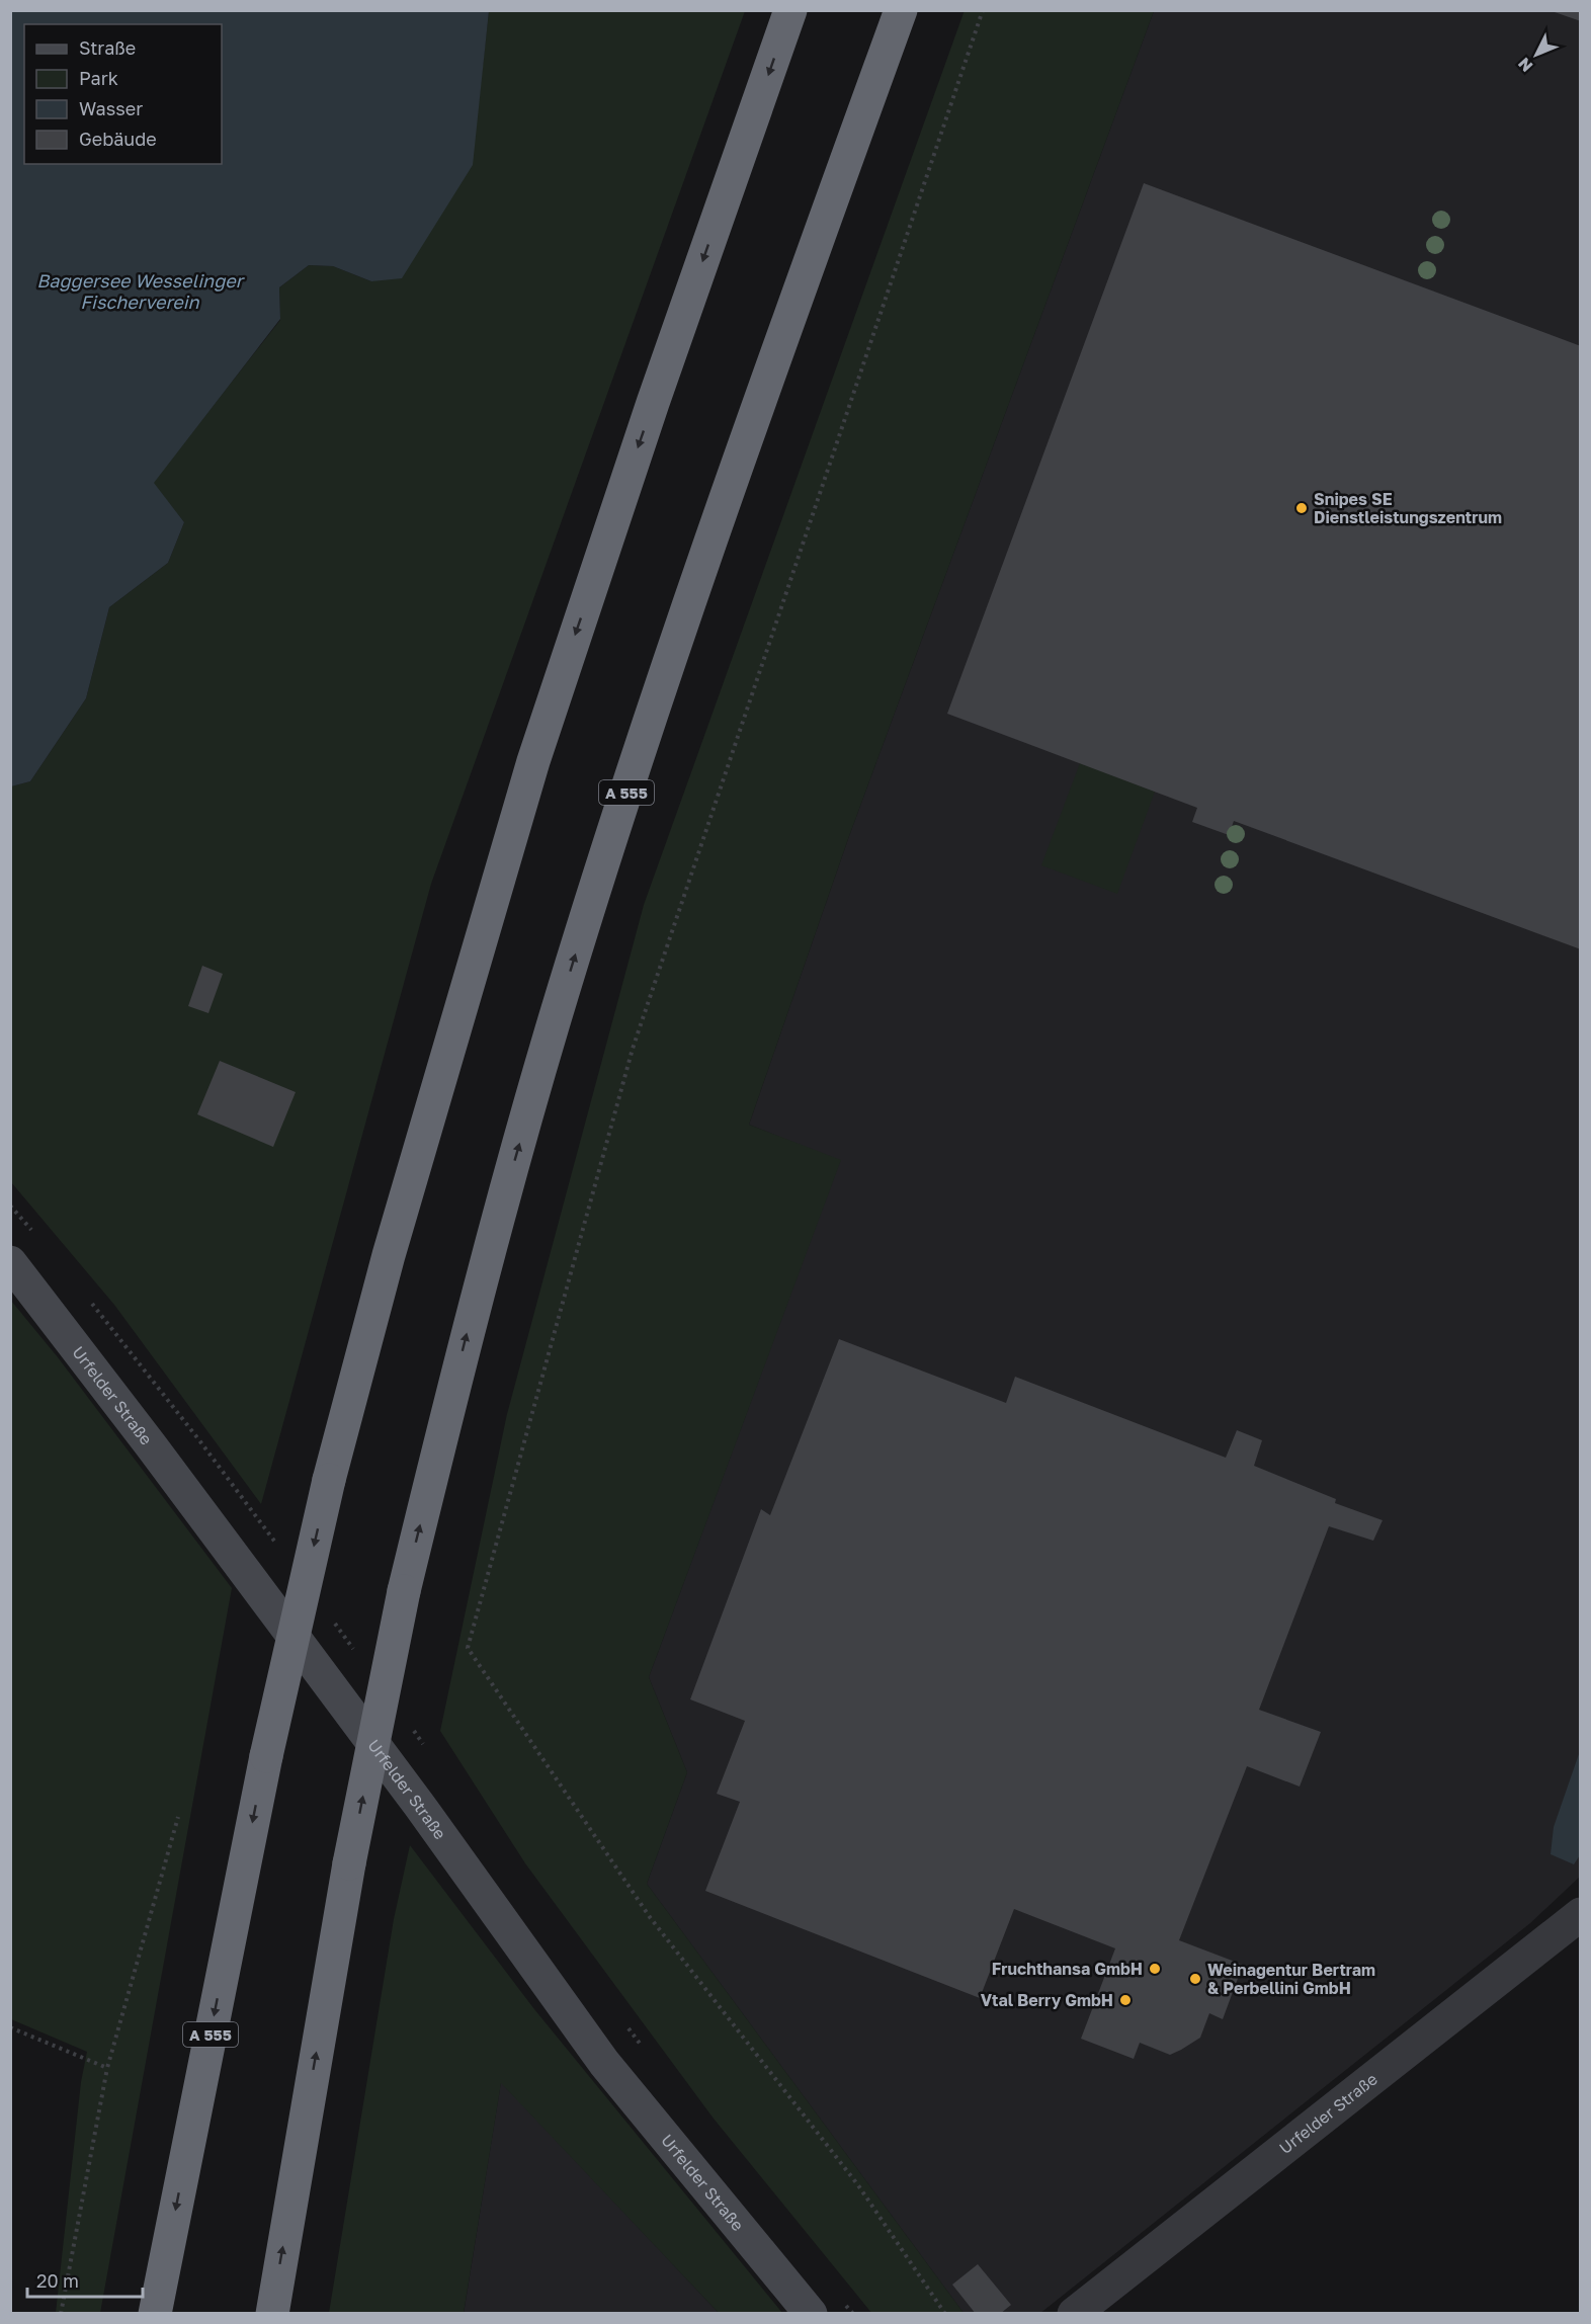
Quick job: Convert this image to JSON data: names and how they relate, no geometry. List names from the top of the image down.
{
  "streets": {
    "highway": ["A 555"],
    "main road": ["Urfelder Straße"]
  },
  "water": ["Baggersee Wesselinger Fischerverein"],
  "places": [
    "Snipes SE Dienstleistungszentrum",
    "Fruchthansa GmbH",
    "Weinagentur Bertram & Perbellini GmbH",
    "Vtal Berry GmbH"
  ],
  "legend": [
    "Straße",
    "Park",
    "Wasser",
    "Gebäude"
  ],
  "scale_bar": "20 m",
  "north": "bottom left"
}
